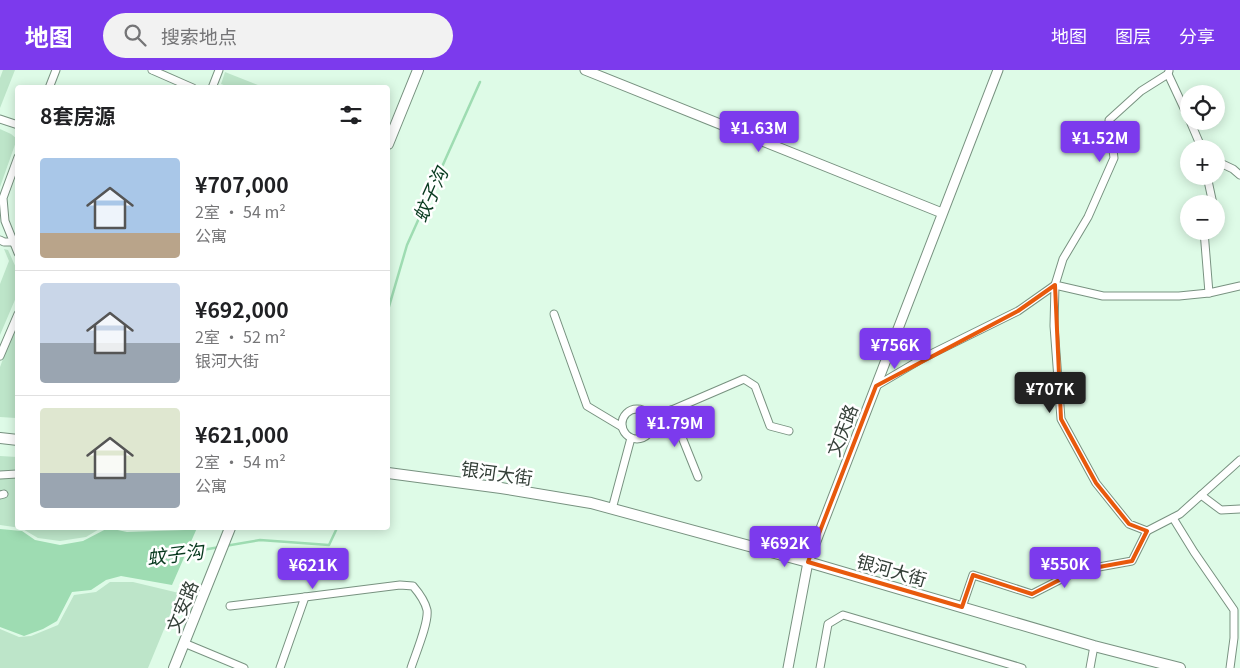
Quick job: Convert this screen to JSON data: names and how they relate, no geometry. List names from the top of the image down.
{
  "streets": {
    "main road": ["银河大街", "文安路"],
    "street": ["文庆路"]
  },
  "crossings": [
    ["文庆路", "银河大街"]
  ],
  "water": ["蚊子沟"],
  "page": {
    "header": "地图",
    "search": "搜索地点",
    "nav": ["地图", "图层", "分享"],
    "map_buttons": ["+", "−"],
    "heading": "8套房源",
    "price": [
      "¥1.63M",
      "¥1.52M",
      "¥756K",
      "¥707K",
      "¥1.79M",
      "¥692K",
      "¥550K",
      "¥621K"
    ],
    "list": [
      {
        "name": "¥707,000",
        "note": "2室 · 54 m² · 公寓"
      },
      {
        "name": "¥692,000",
        "note": "2室 · 52 m² · 银河大街"
      },
      {
        "name": "¥621,000",
        "note": "2室 · 54 m² · 公寓"
      }
    ]
  }
}
